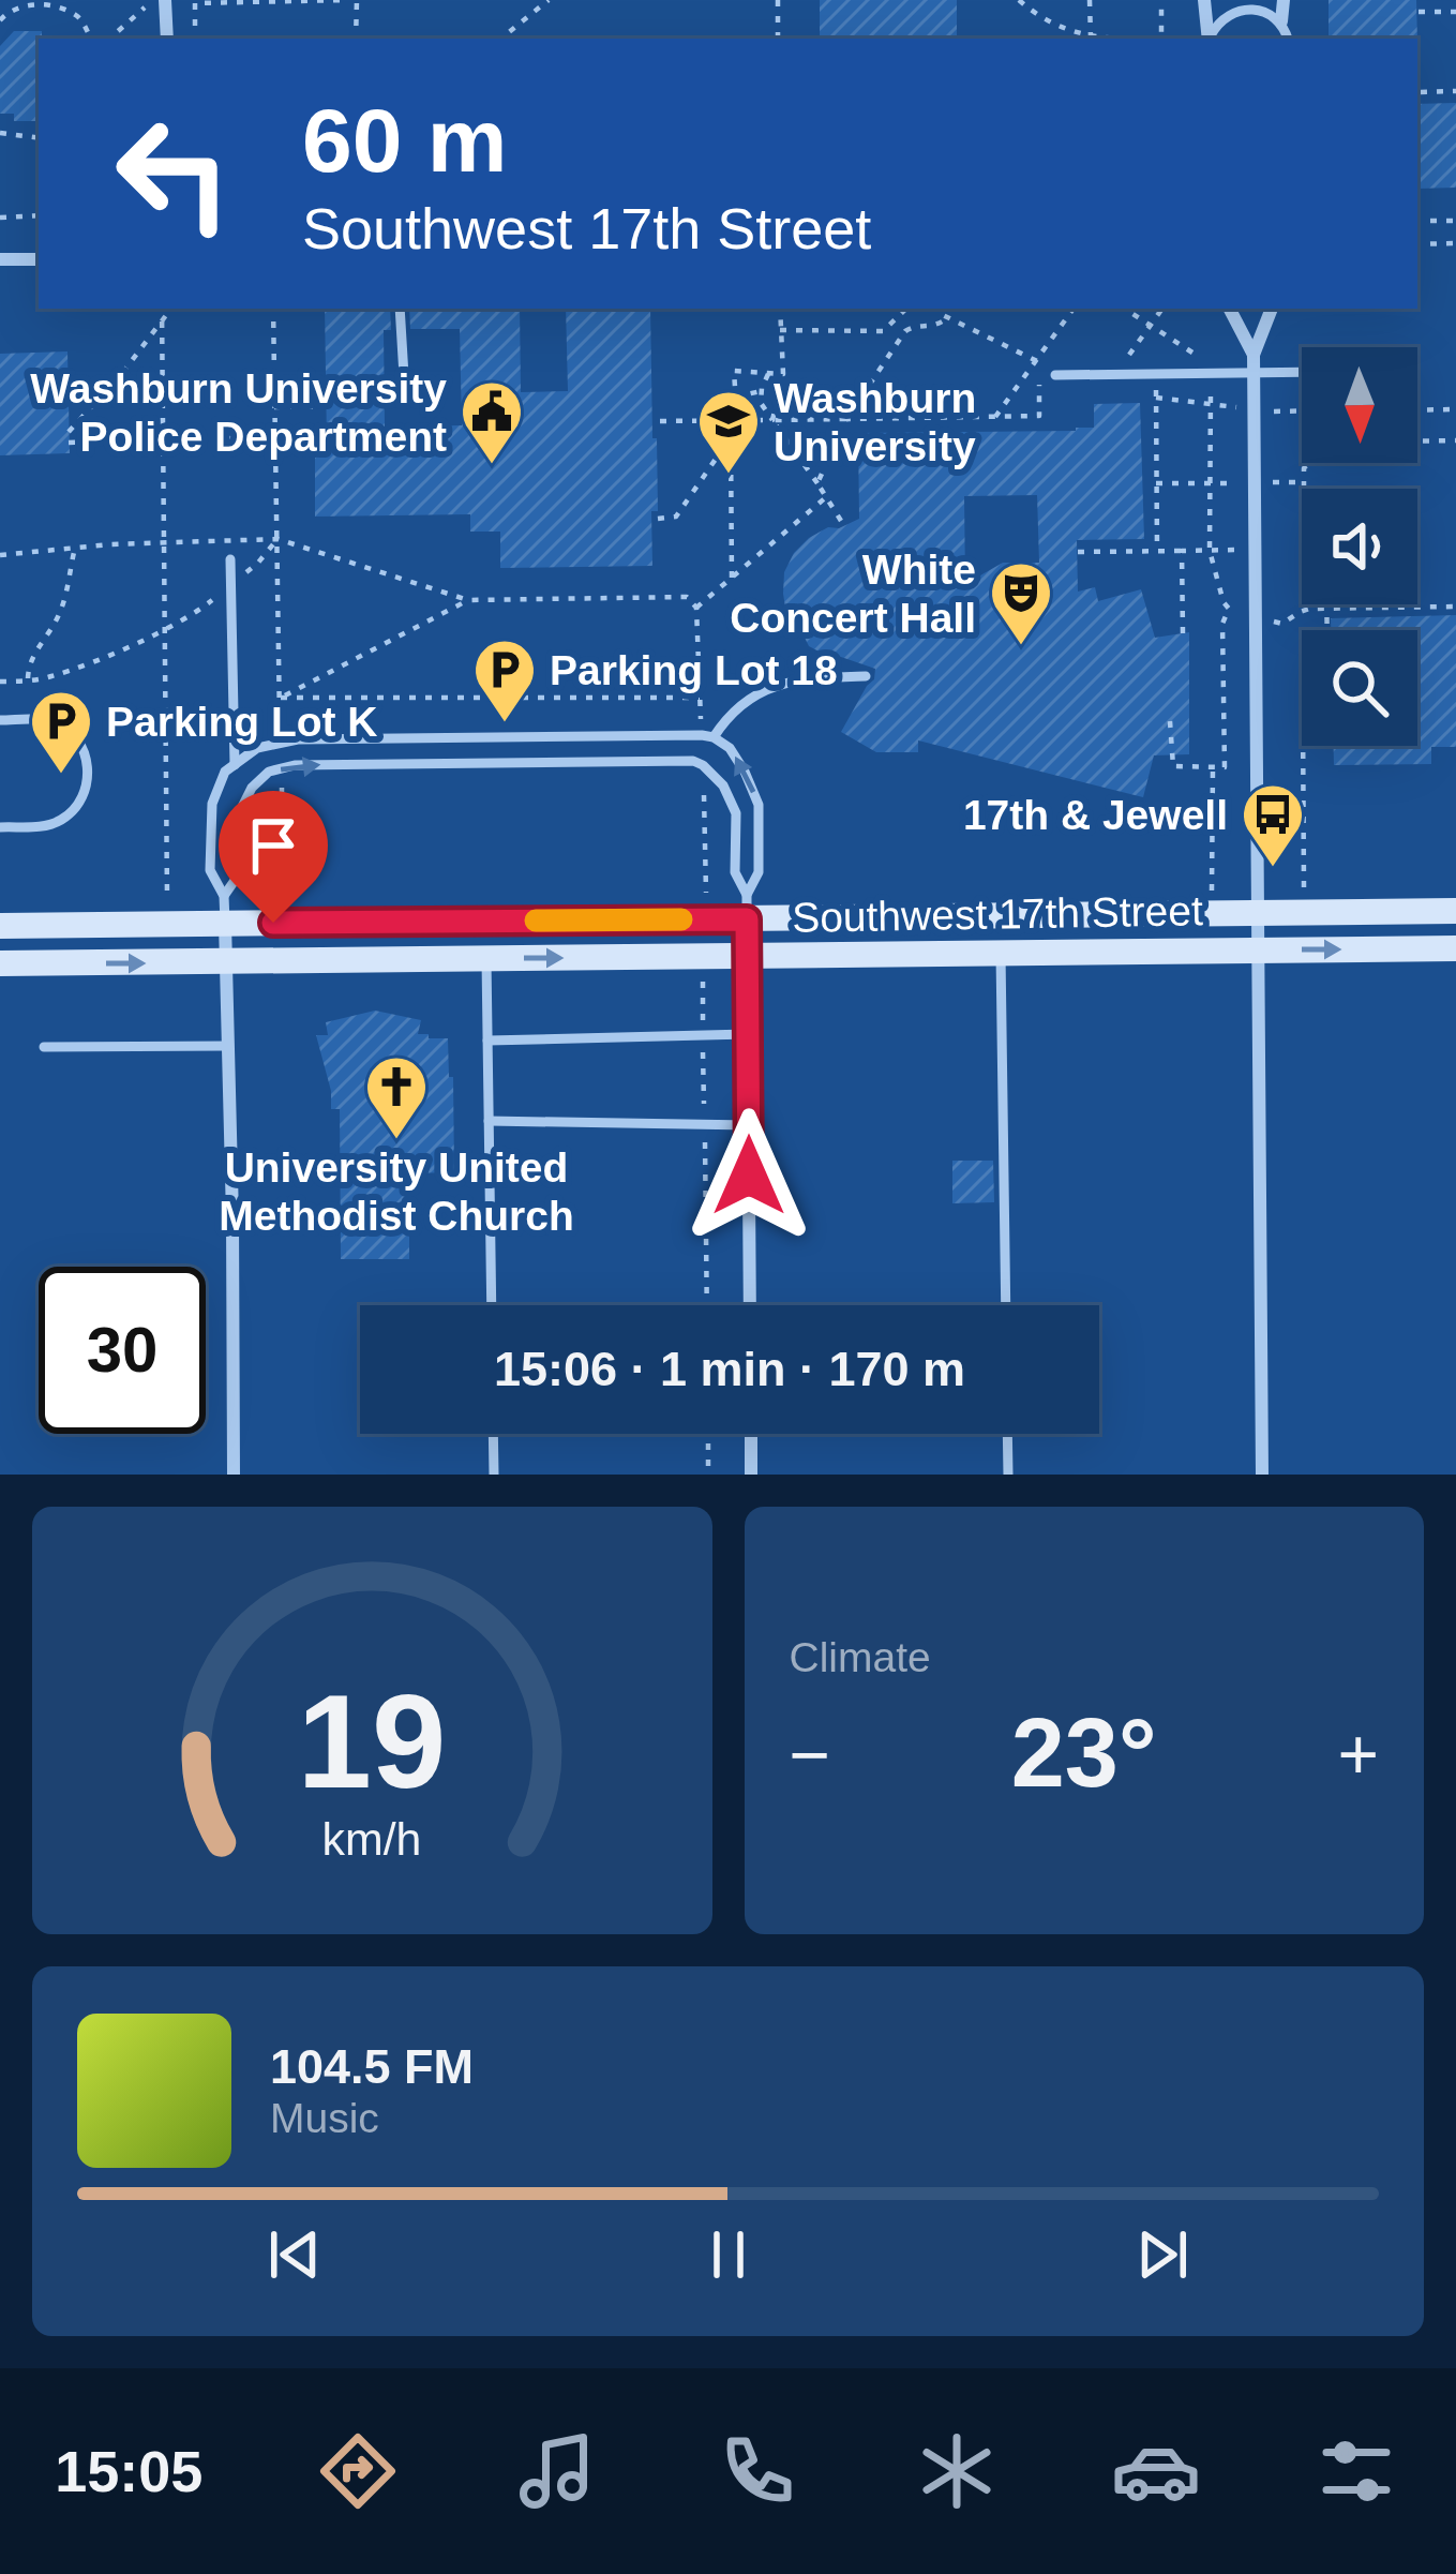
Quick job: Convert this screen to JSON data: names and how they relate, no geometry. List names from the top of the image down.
{
  "streets": {
    "main road": ["Southwest 17th Street"]
  },
  "places": {
    "public building": ["Washburn University Police Department"],
    "school or university": ["Washburn University"],
    "theatre": ["White Concert Hall"],
    "parking": ["Parking Lot 18", "Parking Lot K"],
    "bus stop": ["17th & Jewell"],
    "church": ["University United Methodist Church"]
  },
  "north": "bottom",
  "page": {
    "turn": ["60 m", "Southwest 17th Street"],
    "limit": "30",
    "trip": "15:06 · 1 min · 170 m",
    "tile": "Climate",
    "heat": ["−", "23°", "+"],
    "song": ["104.5 FM", "Music"],
    "tabs": "15:05",
    "gauge": ["19", "km/h"]
  }
}
